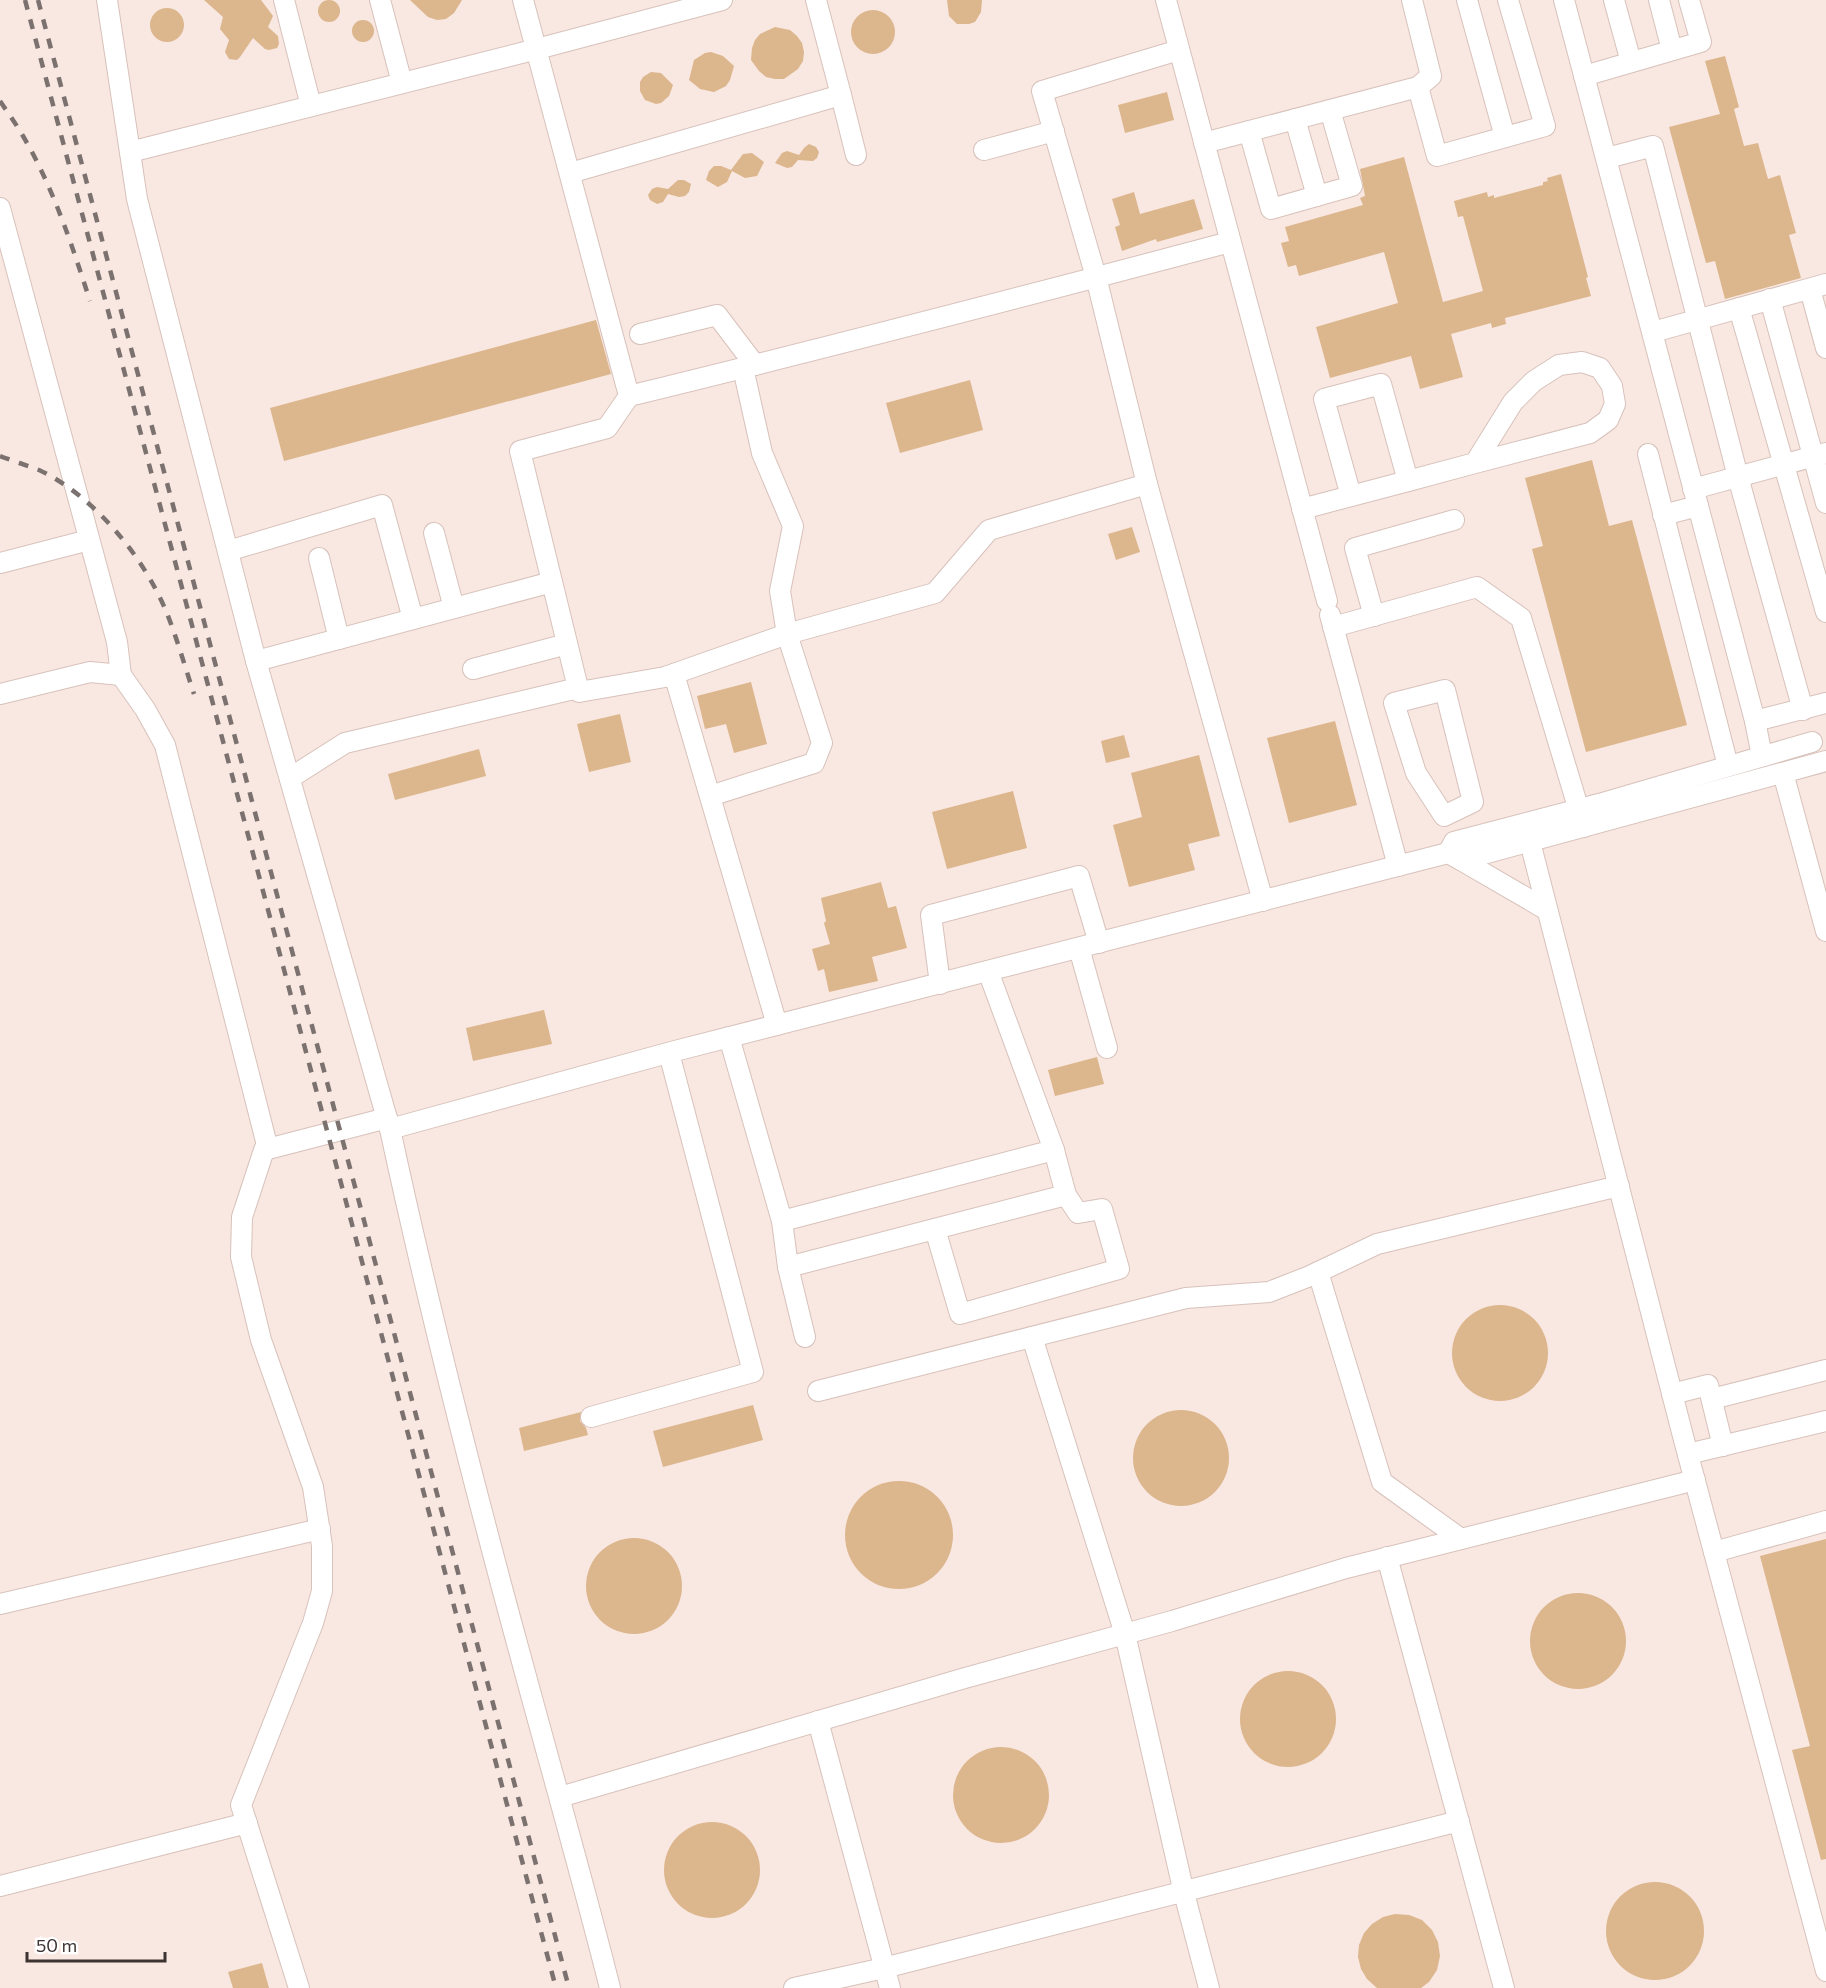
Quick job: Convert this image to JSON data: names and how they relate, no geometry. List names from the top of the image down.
{
  "scale_bar": "50 m"
}
